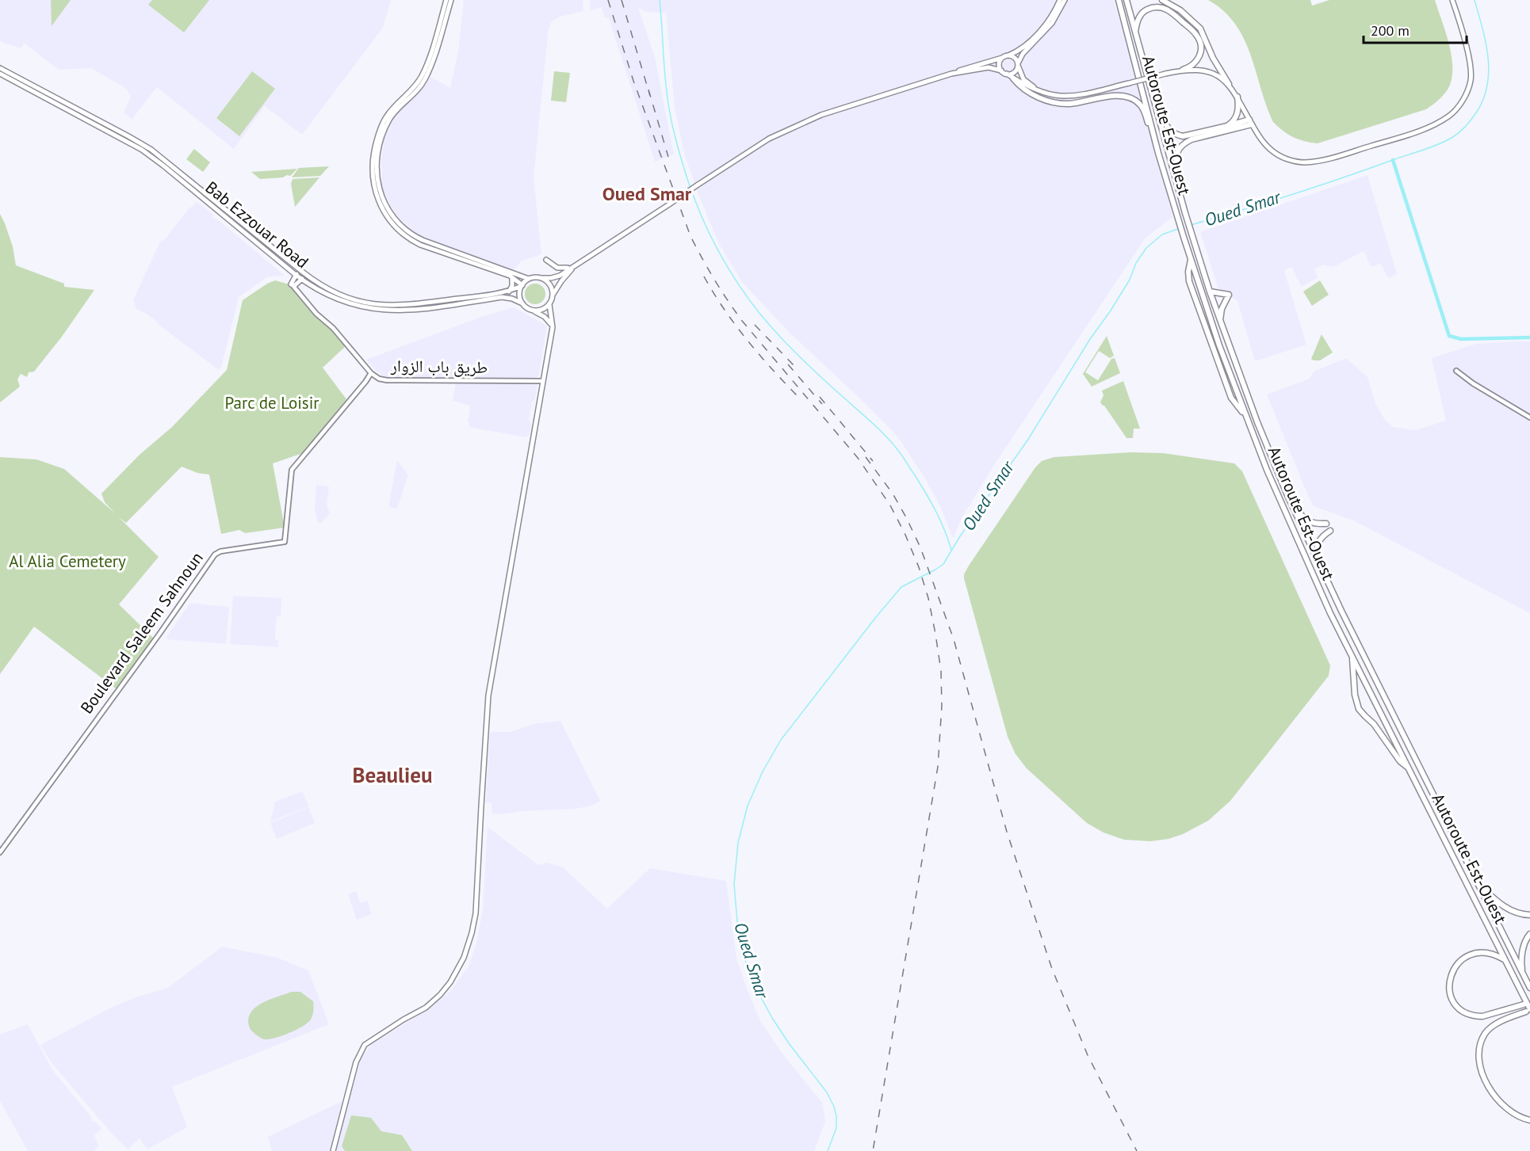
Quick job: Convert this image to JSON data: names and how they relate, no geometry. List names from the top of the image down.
{
  "streets": {
    "highway": ["Autoroute Est-Ouest"],
    "main road": ["Bab Ezzouar Road"],
    "street": ["طريق باب الزوار", "Boulevard Saleem Sahnoun"]
  },
  "crossings": [
    ["طريق باب الزوار", "Boulevard Saleem Sahnoun"]
  ],
  "districts": ["Oued Smar", "Beaulieu"],
  "water": ["Oued Smar"],
  "parks": ["Parc de Loisir", "Al Alia Cemetery"],
  "scale_bar": "200 m"
}
